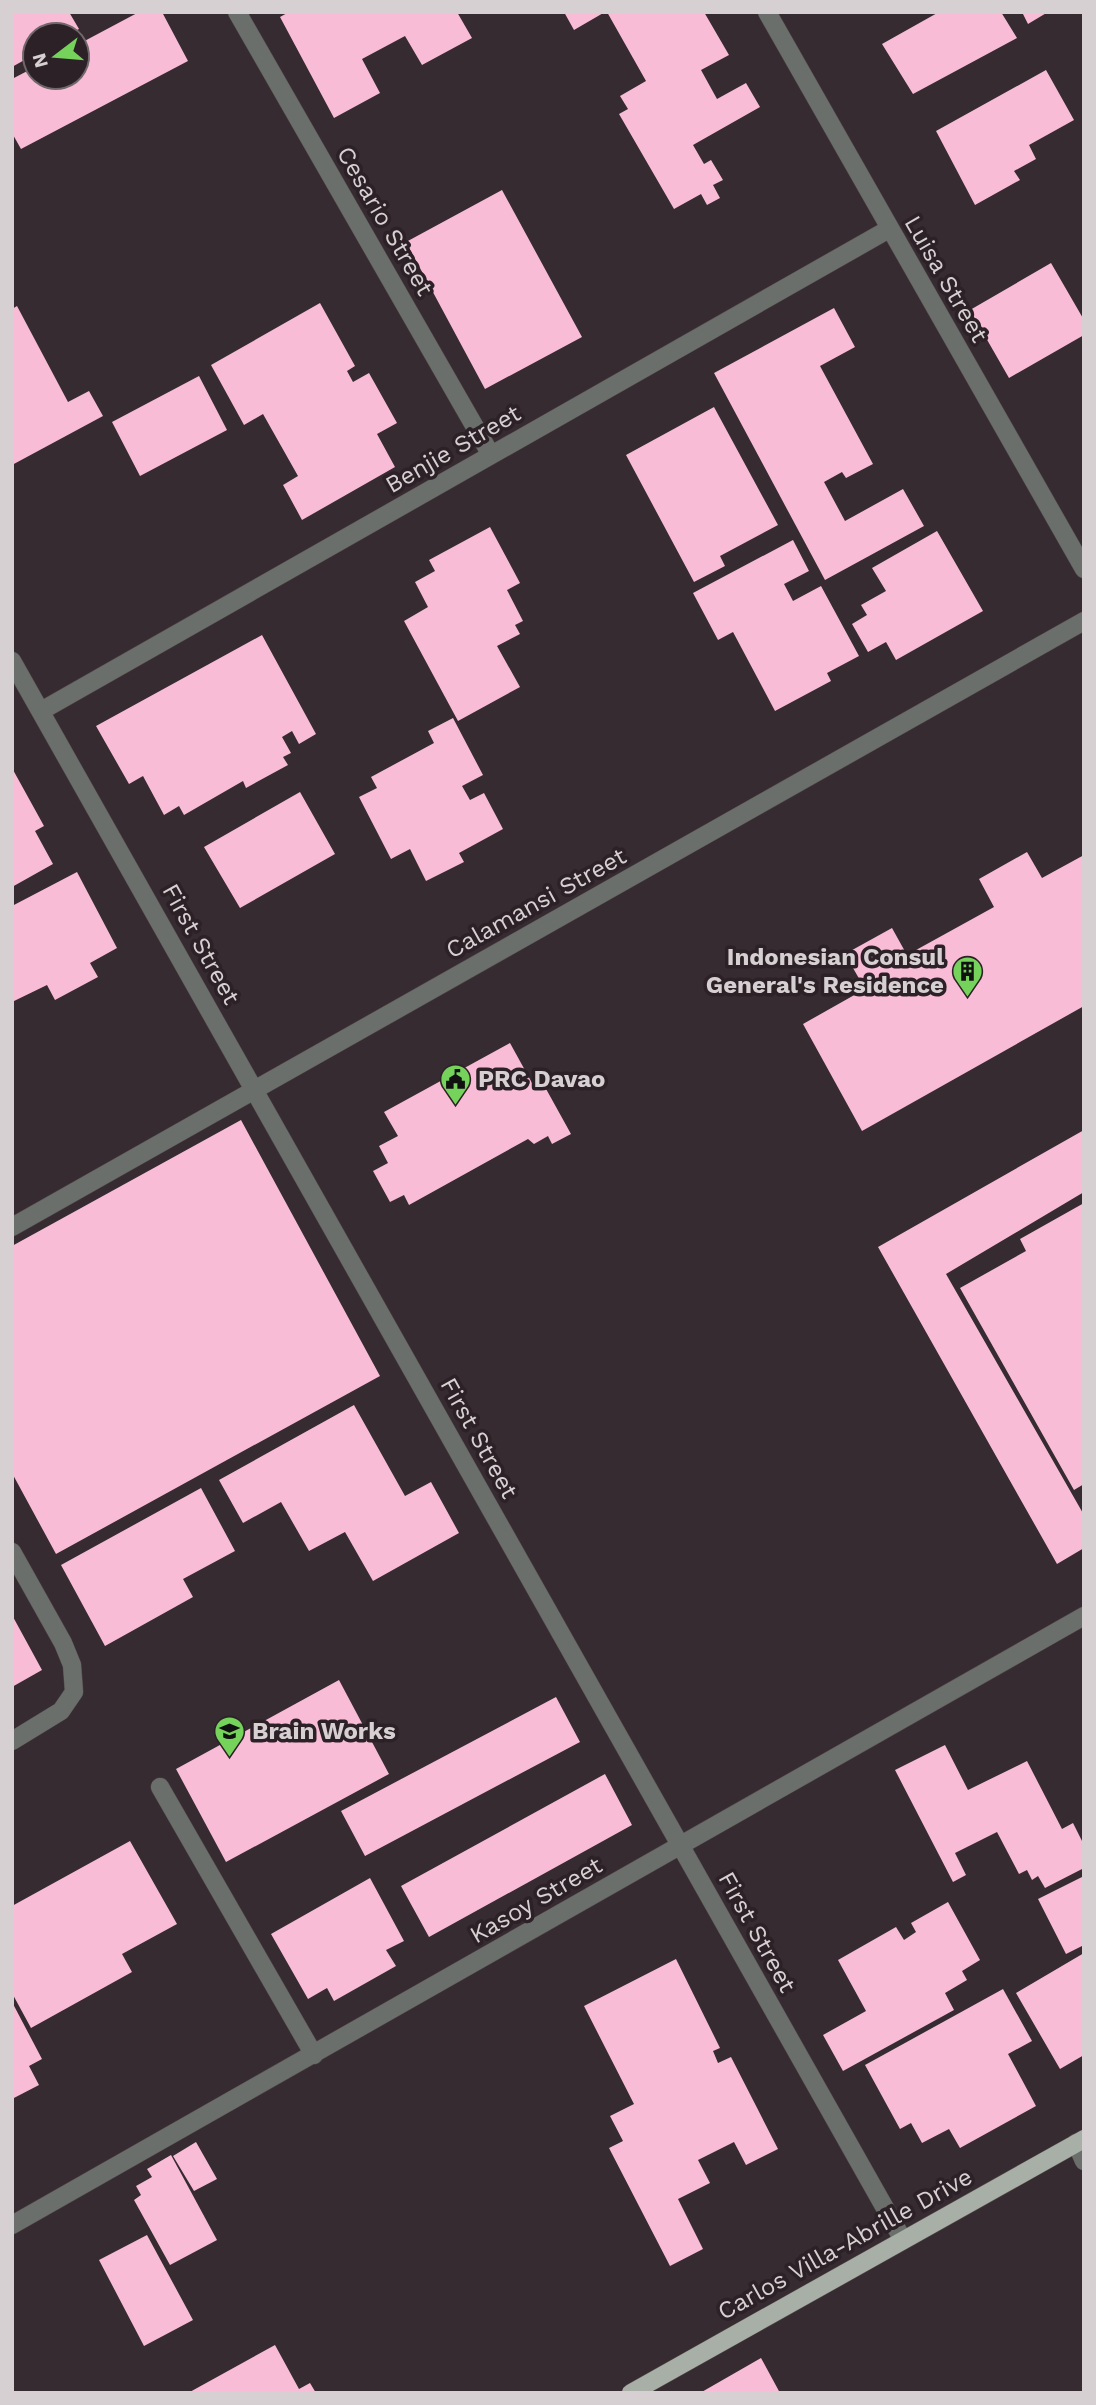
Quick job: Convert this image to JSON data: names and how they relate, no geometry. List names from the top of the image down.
{
  "streets": {
    "main road": ["Carlos Villa-Abrille Drive"],
    "street": [
      "Cesario Street",
      "Luisa Street",
      "Benjie Street",
      "Calamansi Street",
      "First Street",
      "Kasoy Street"
    ]
  },
  "crossings": [
    ["Cesario Street", "Benjie Street"],
    ["Luisa Street", "Benjie Street"],
    ["Benjie Street", "First Street"],
    ["Calamansi Street", "First Street"],
    ["First Street", "Kasoy Street"],
    ["First Street", "Carlos Villa-Abrille Drive"]
  ],
  "places": {
    "building": ["Indonesian Consul General's Residence"],
    "public building": ["PRC Davao"],
    "school or university": ["Brain Works"]
  },
  "north": "left"
}
